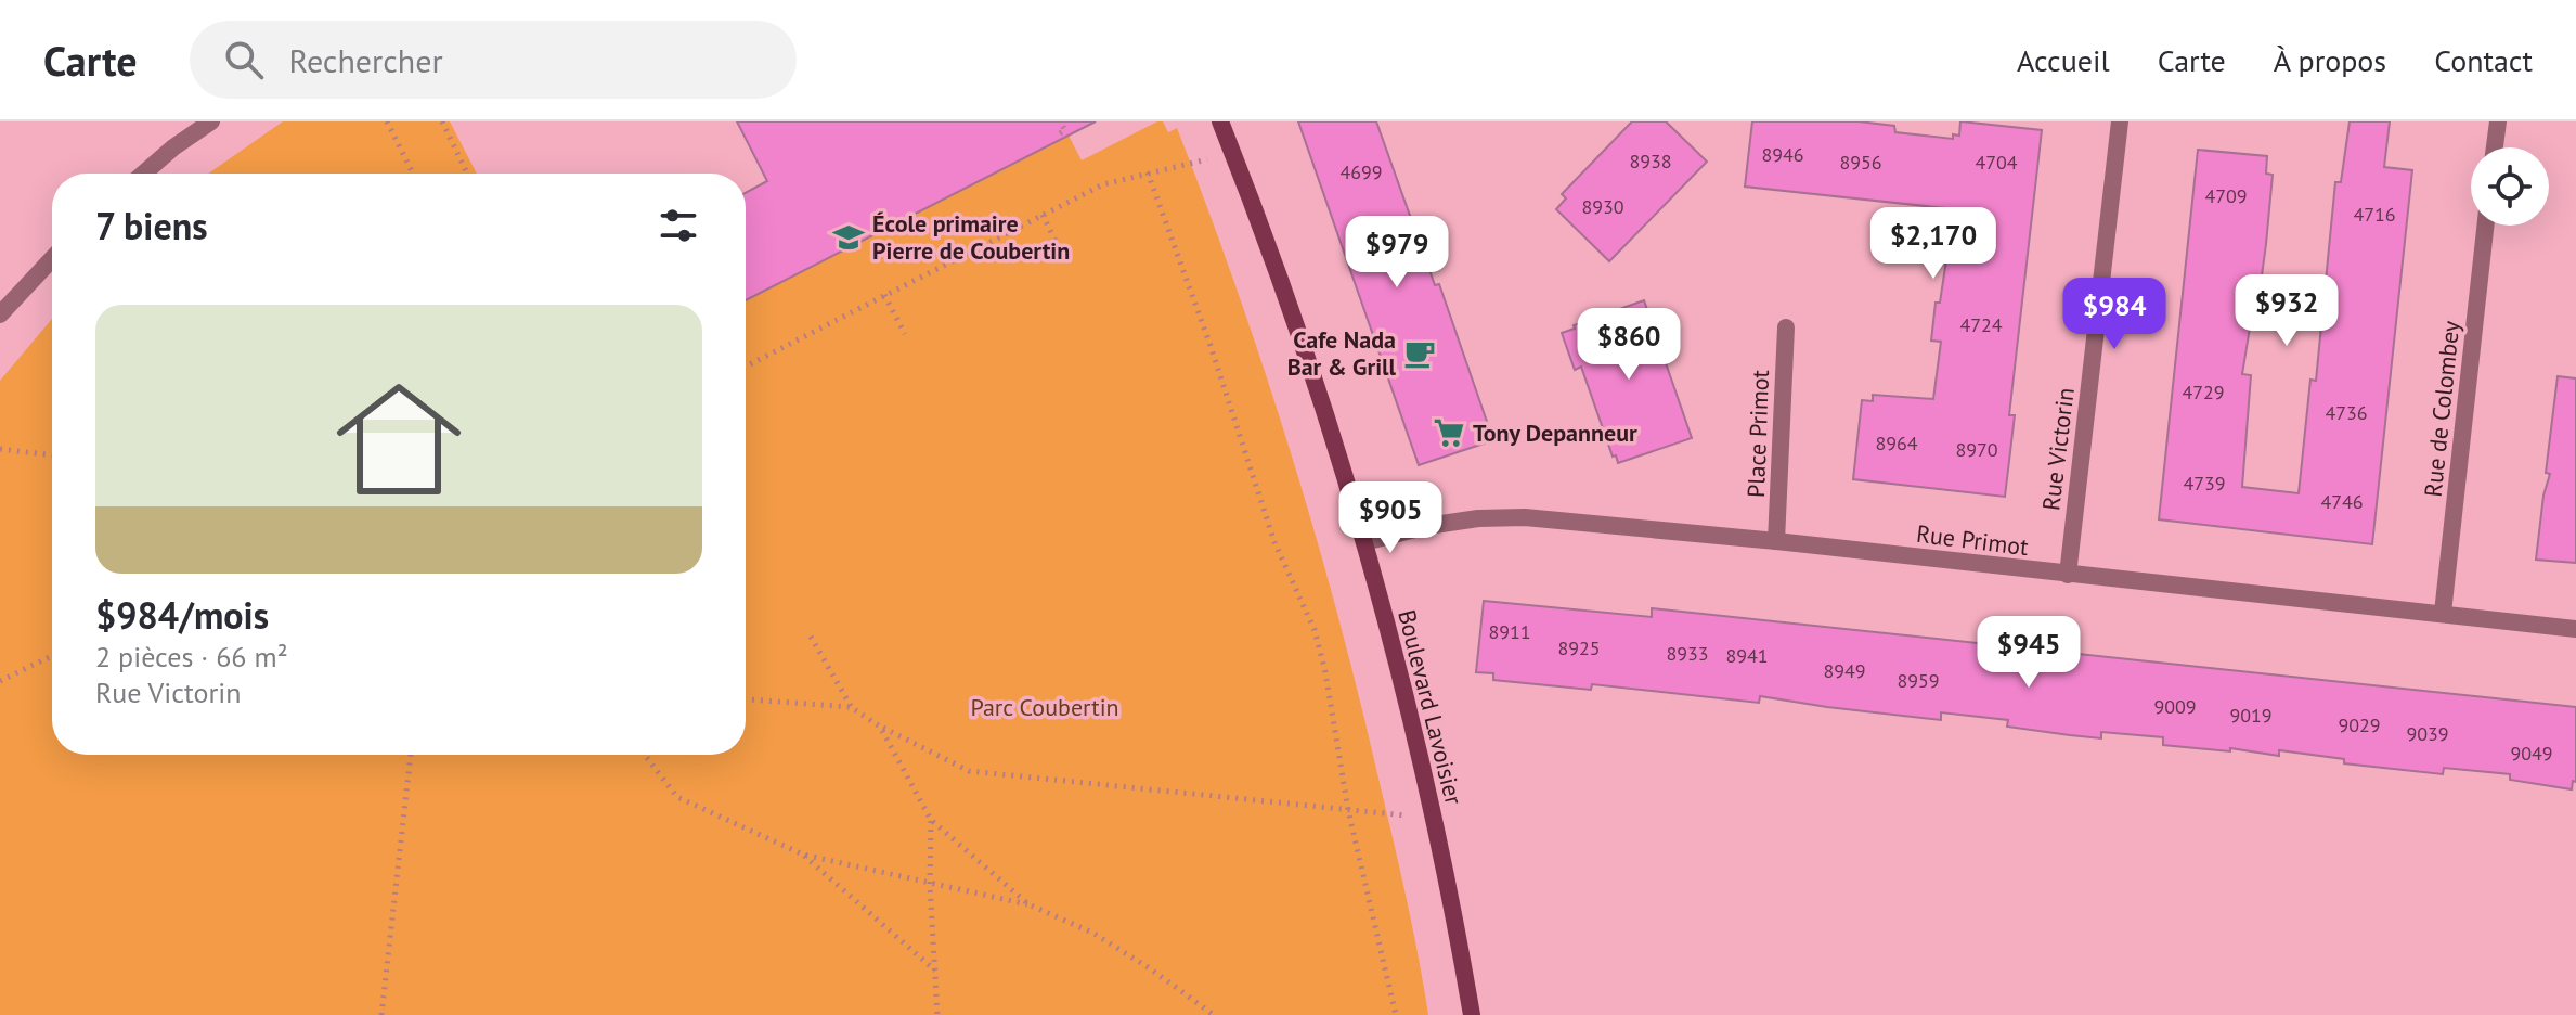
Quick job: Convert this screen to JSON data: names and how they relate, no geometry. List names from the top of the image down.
{
  "streets": {
    "street": [
      "Rue de Colombey",
      "Place Primot",
      "Rue Victorin",
      "Rue Primot",
      "Boulevard Lavoisier"
    ]
  },
  "crossings": [
    ["Rue de Colombey", "Rue Primot"],
    ["Place Primot", "Rue Primot"],
    ["Rue Victorin", "Rue Primot"],
    ["Rue Primot", "Boulevard Lavoisier"]
  ],
  "parks": ["Parc Coubertin"],
  "places": {
    "school or university": ["École primaire Pierre de Coubertin"],
    "cafe": ["Cafe Nada Bar & Grill"],
    "supermarket": ["Tony Depanneur"]
  },
  "house_numbers": [
    "8946",
    "8938",
    "8956",
    "4704",
    "4699",
    "4709",
    "8930",
    "4716",
    "4724",
    "4729",
    "4736",
    "8964",
    "8970",
    "4739",
    "4746",
    "8911",
    "8925",
    "8933",
    "8941",
    "8949",
    "8959",
    "9009",
    "9019",
    "9029",
    "9039",
    "9049"
  ],
  "page": {
    "header": "Carte",
    "search": "Rechercher",
    "nav": [
      "Accueil",
      "Carte",
      "À propos",
      "Contact"
    ],
    "heading": "7 biens",
    "price": [
      "$2,170",
      "$979",
      "$932",
      "$984",
      "$860",
      "$905",
      "$945"
    ],
    "list": [
      {
        "name": "$984/mois",
        "note": "2 pièces · 66 m² · Rue Victorin"
      }
    ]
  }
}
